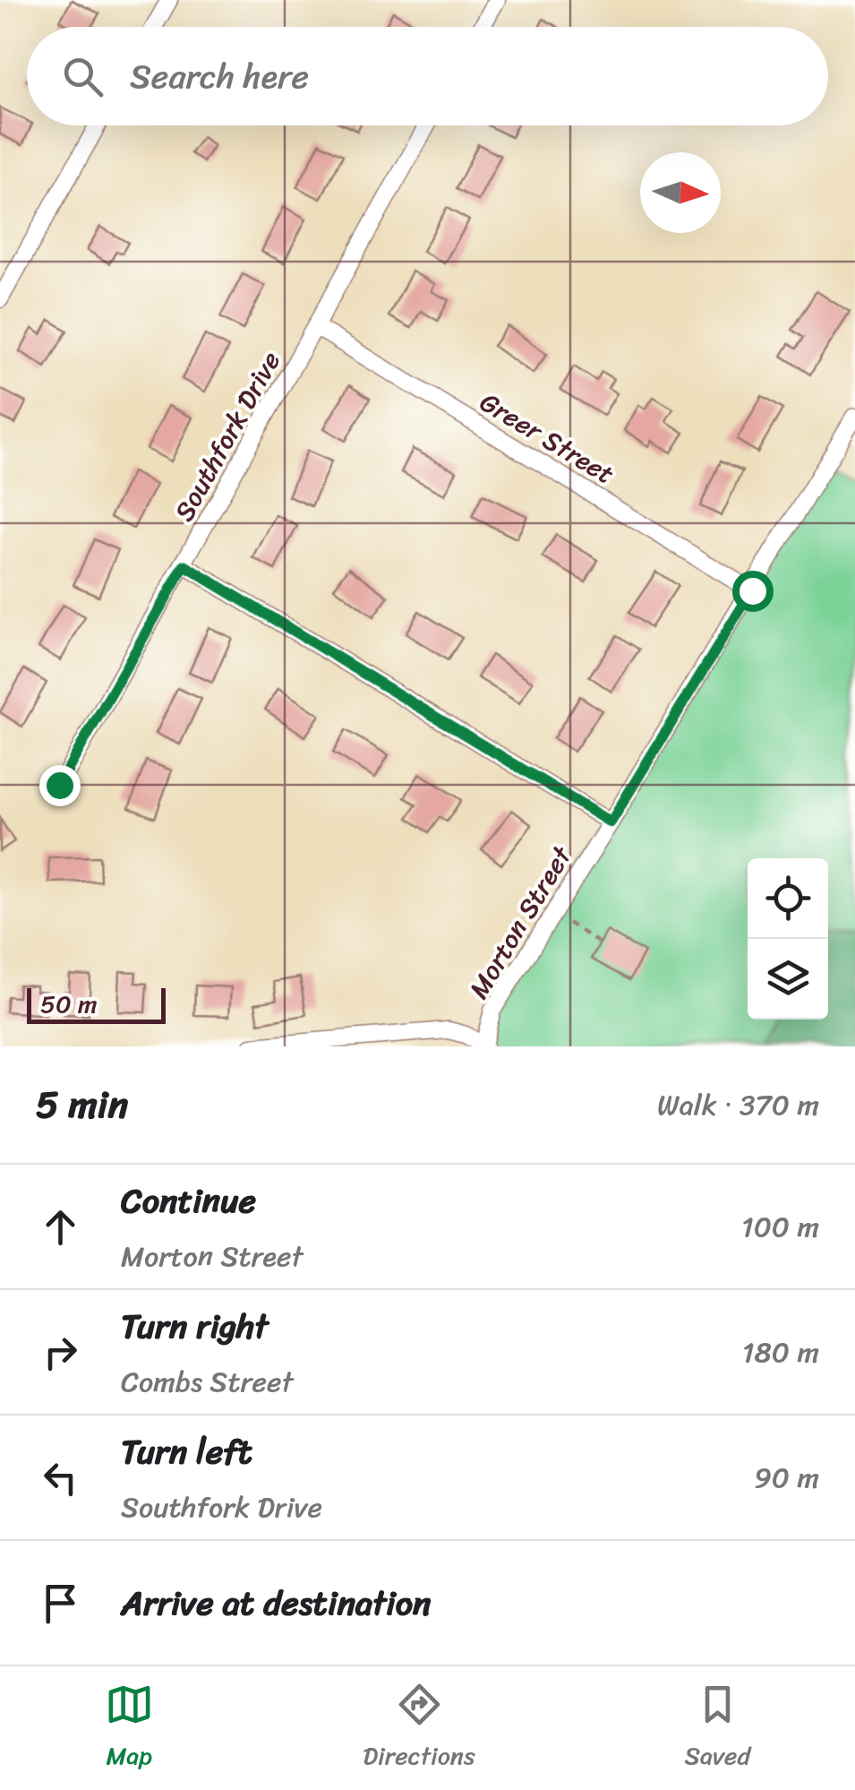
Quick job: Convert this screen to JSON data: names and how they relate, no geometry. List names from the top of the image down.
{
  "streets": {
    "street": ["Southfork Drive", "Greer Street", "Morton Street"]
  },
  "crossings": [
    ["Southfork Drive", "Greer Street"],
    ["Greer Street", "Morton Street"]
  ],
  "scale_bar": "50 m",
  "north": "right",
  "page": {
    "search": "Search here",
    "scale": "50 m",
    "heading": ["5 min", "Walk · 370 m"],
    "list": [
      ["Continue", "Morton Street", "100 m"],
      ["Turn right", "Combs Street", "180 m"],
      ["Turn left", "Southfork Drive", "90 m"],
      "Arrive at destination"
    ],
    "nav": ["Map", "Directions", "Saved"]
  }
}
